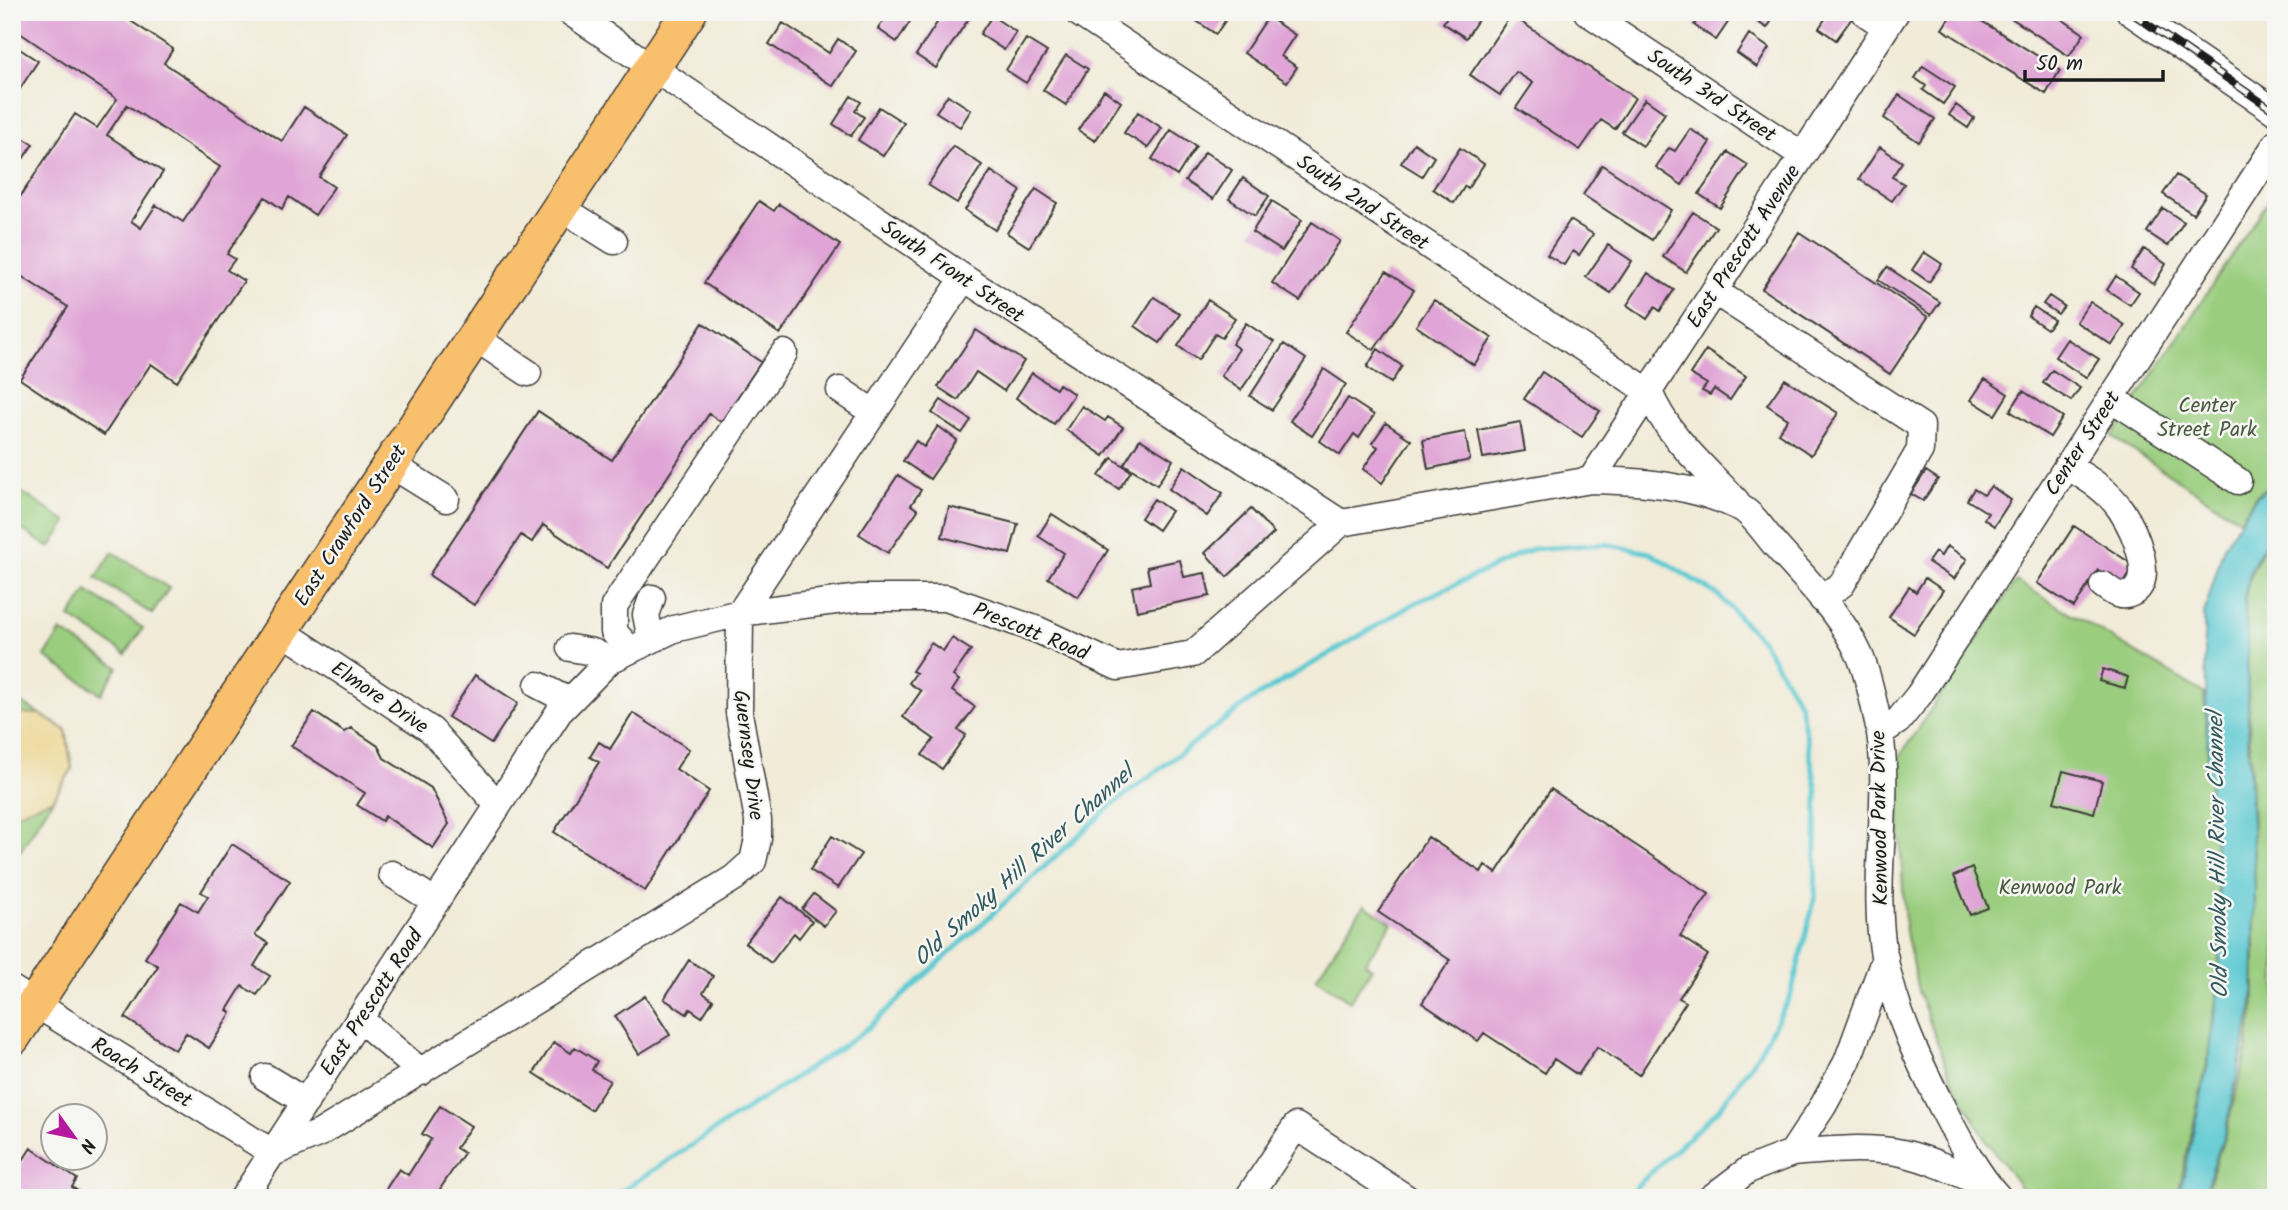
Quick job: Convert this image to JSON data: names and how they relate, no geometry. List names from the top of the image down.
{
  "streets": {
    "main road": ["East Crawford Street"],
    "street": [
      "South 3rd Street",
      "South 2nd Street",
      "East Prescott Avenue",
      "South Front Street",
      "Center Street",
      "Prescott Road",
      "Elmore Drive",
      "Guernsey Drive",
      "Kenwood Park Drive",
      "East Prescott Road",
      "Roach Street"
    ]
  },
  "crossings": [
    ["South 3rd Street", "East Prescott Avenue"],
    ["South 2nd Street", "East Prescott Avenue"],
    ["South 2nd Street", "Kenwood Park Drive"],
    ["East Prescott Avenue", "Kenwood Park Drive"],
    ["South Front Street", "East Crawford Street"],
    ["South Front Street", "Prescott Road"],
    ["Center Street", "Kenwood Park Drive"],
    ["East Crawford Street", "Elmore Drive"],
    ["East Crawford Street", "Roach Street"],
    ["Prescott Road", "Elmore Drive"],
    ["Prescott Road", "Guernsey Drive"],
    ["Prescott Road", "East Prescott Road"],
    ["Elmore Drive", "East Prescott Road"],
    ["Guernsey Drive", "East Prescott Road"],
    ["Guernsey Drive", "Roach Street"],
    ["East Prescott Road", "Roach Street"]
  ],
  "water": ["Old Smoky Hill River Channel"],
  "parks": ["Center Street Park", "Kenwood Park"],
  "scale_bar": "50 m",
  "north": "bottom right"
}
